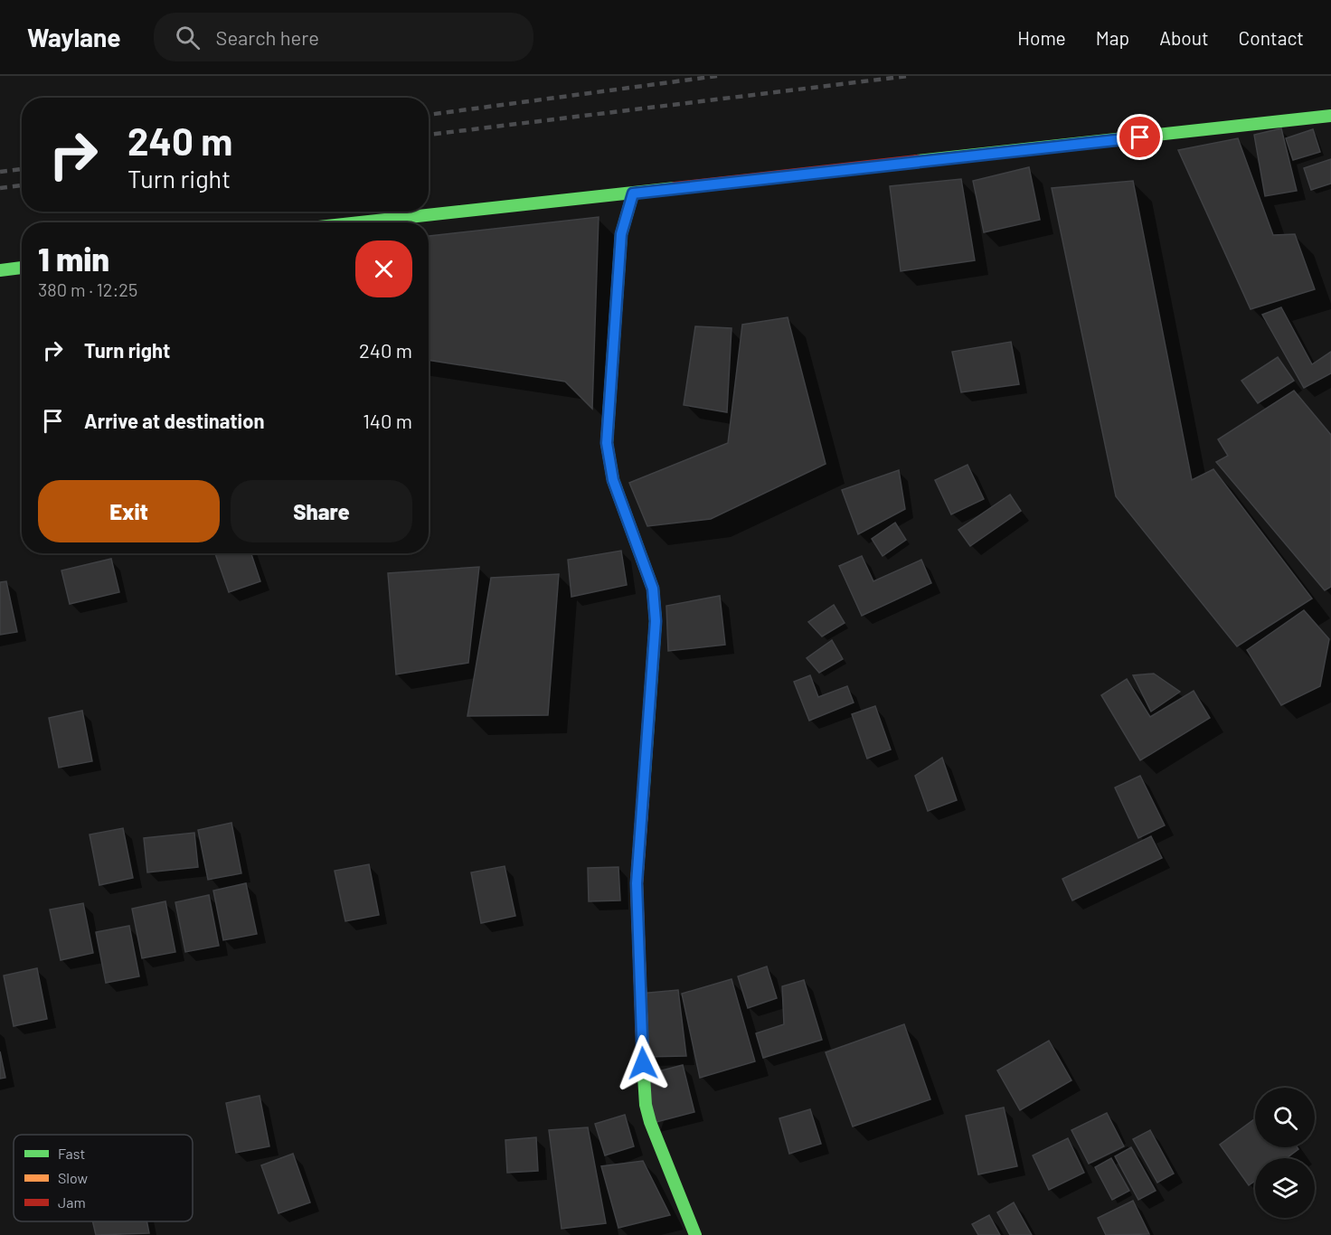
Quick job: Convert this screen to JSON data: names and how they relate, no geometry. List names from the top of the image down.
{
  "legend": ["Fast", "Slow", "Jam"],
  "page": {
    "header": "Waylane",
    "search": "Search here",
    "nav": [
      "Home",
      "Map",
      "About",
      "Contact"
    ],
    "turn": ["240 m", "Turn right"],
    "heading": ["1 min", "380 m · 12:25"],
    "list": [
      {
        "name": "Turn right",
        "value": "240 m"
      },
      {
        "name": "Arrive at destination",
        "value": "140 m"
      }
    ],
    "buttons": ["Exit", "Share"]
  }
}
